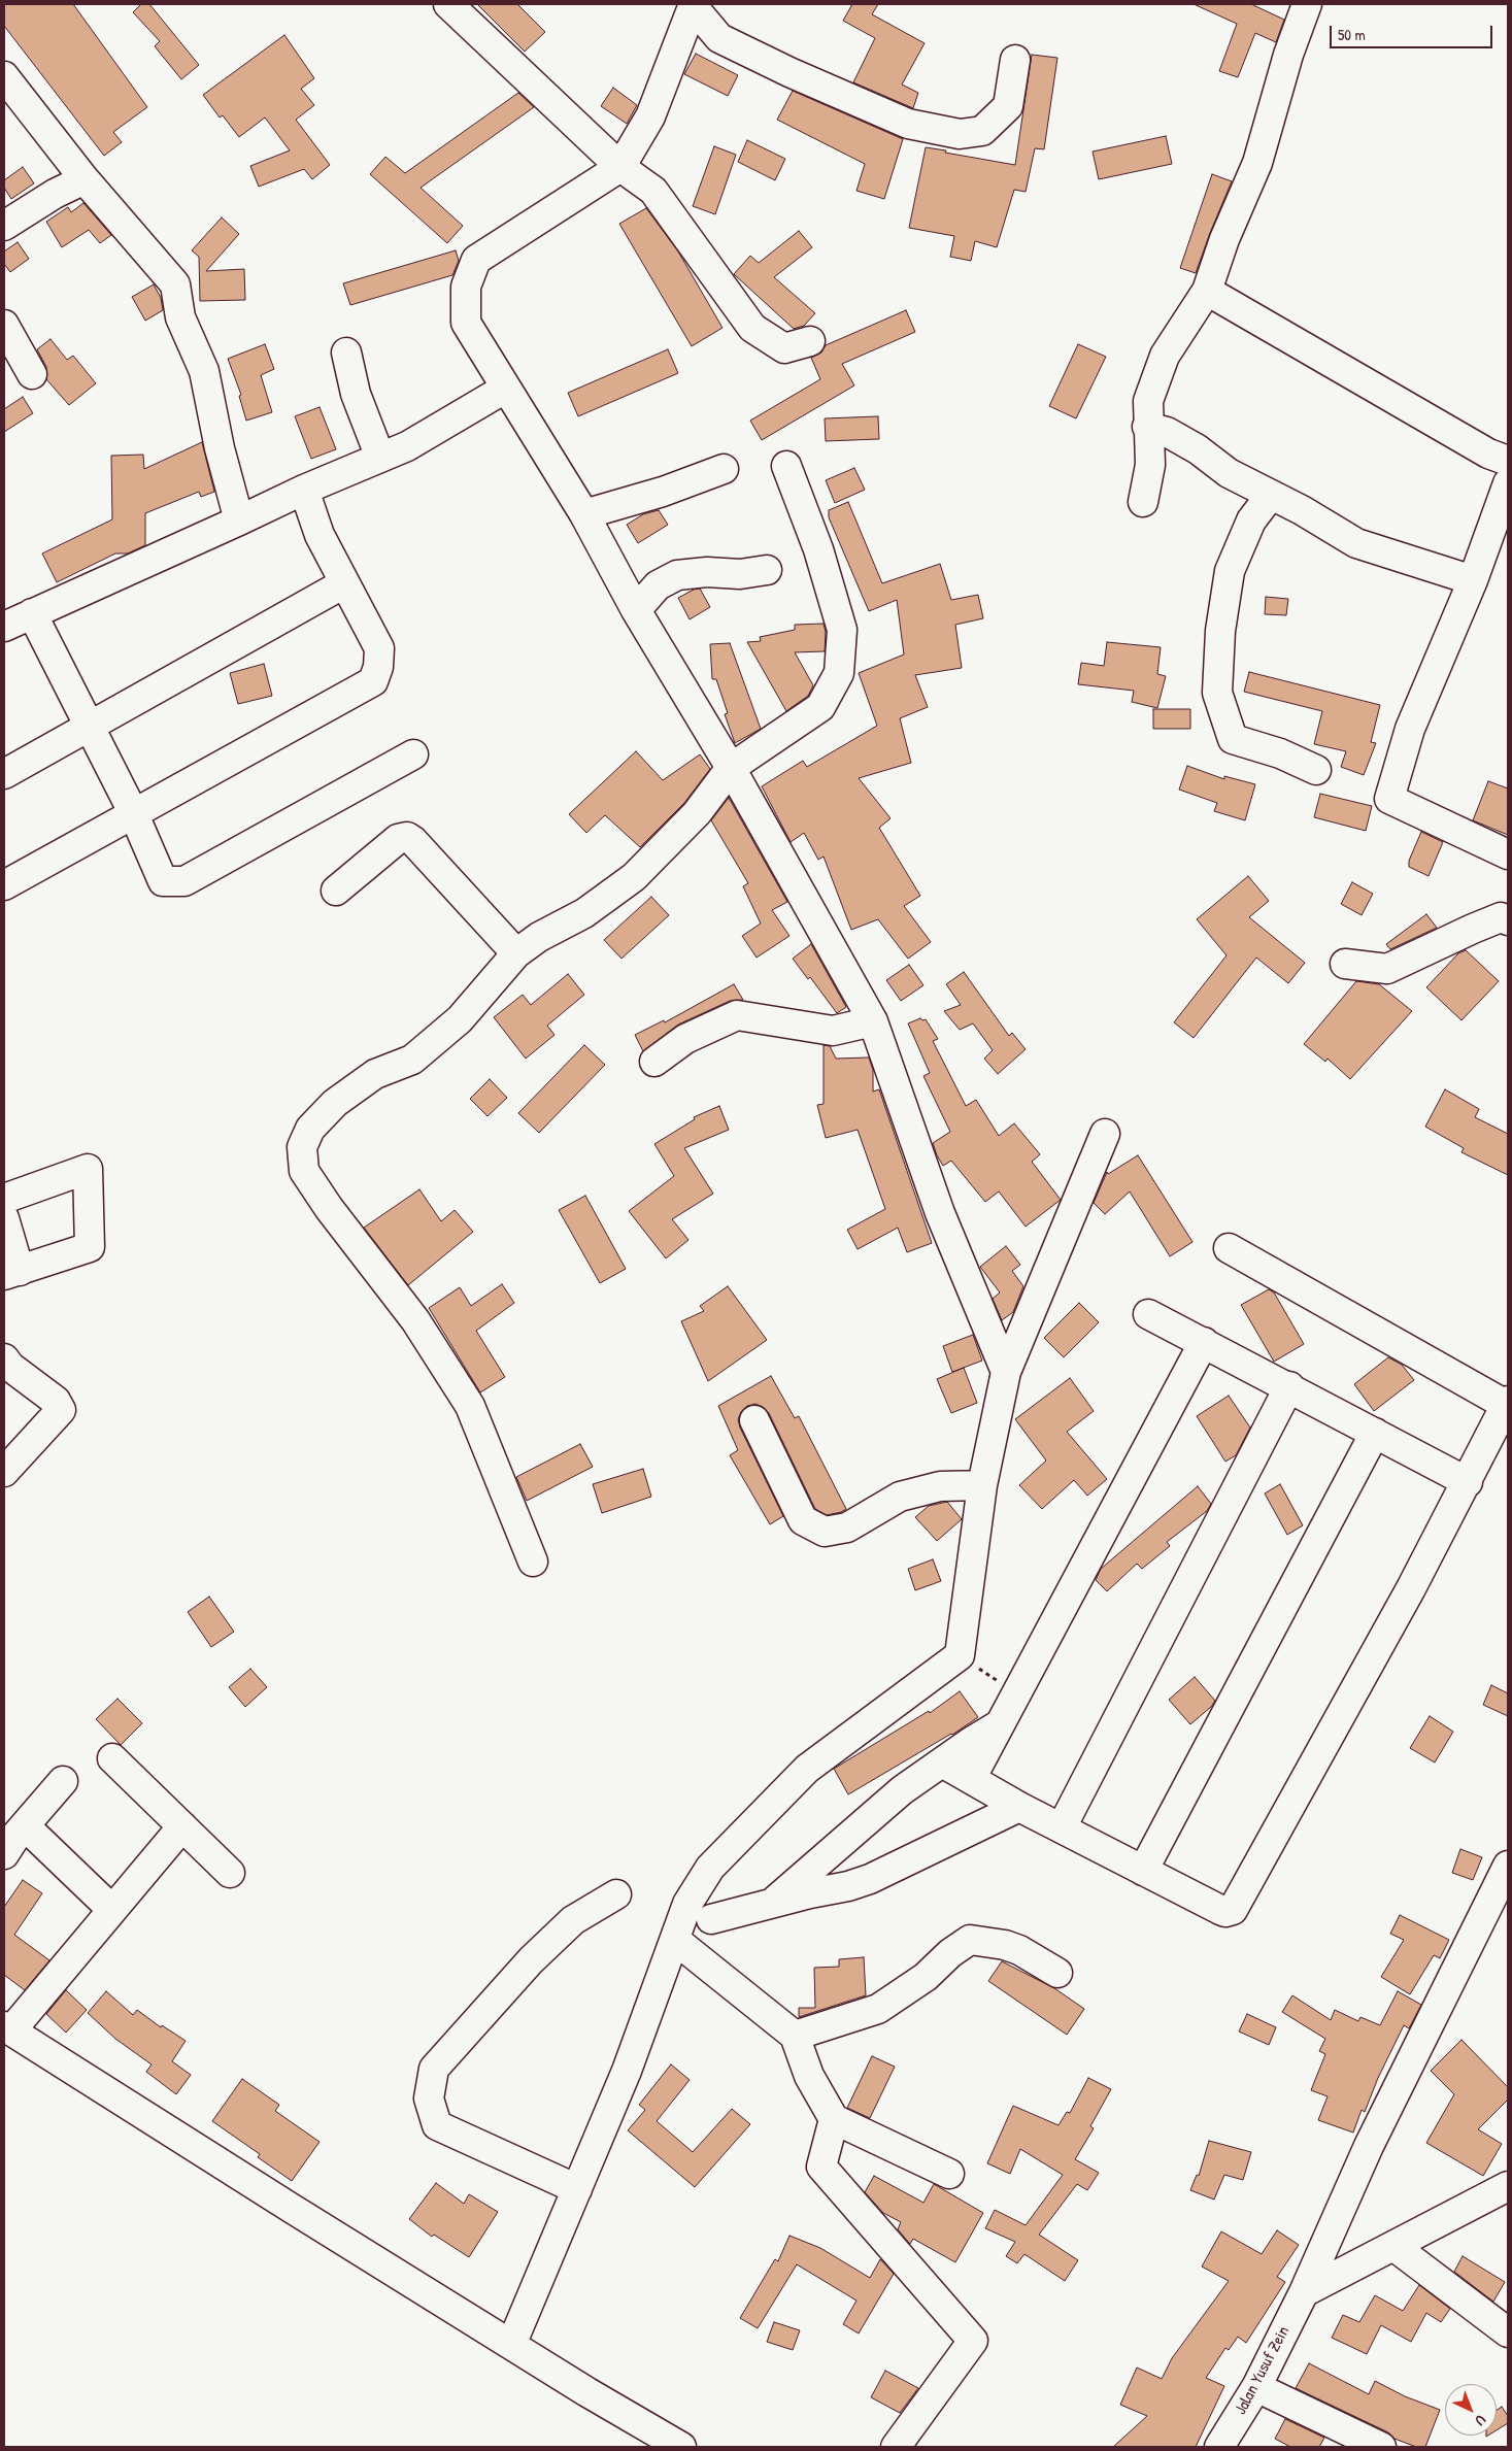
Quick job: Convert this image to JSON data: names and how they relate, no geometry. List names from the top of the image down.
{
  "streets": {
    "street": ["Jalan Yusuf Zein"]
  },
  "scale_bar": "50 m",
  "north": "bottom right"
}
